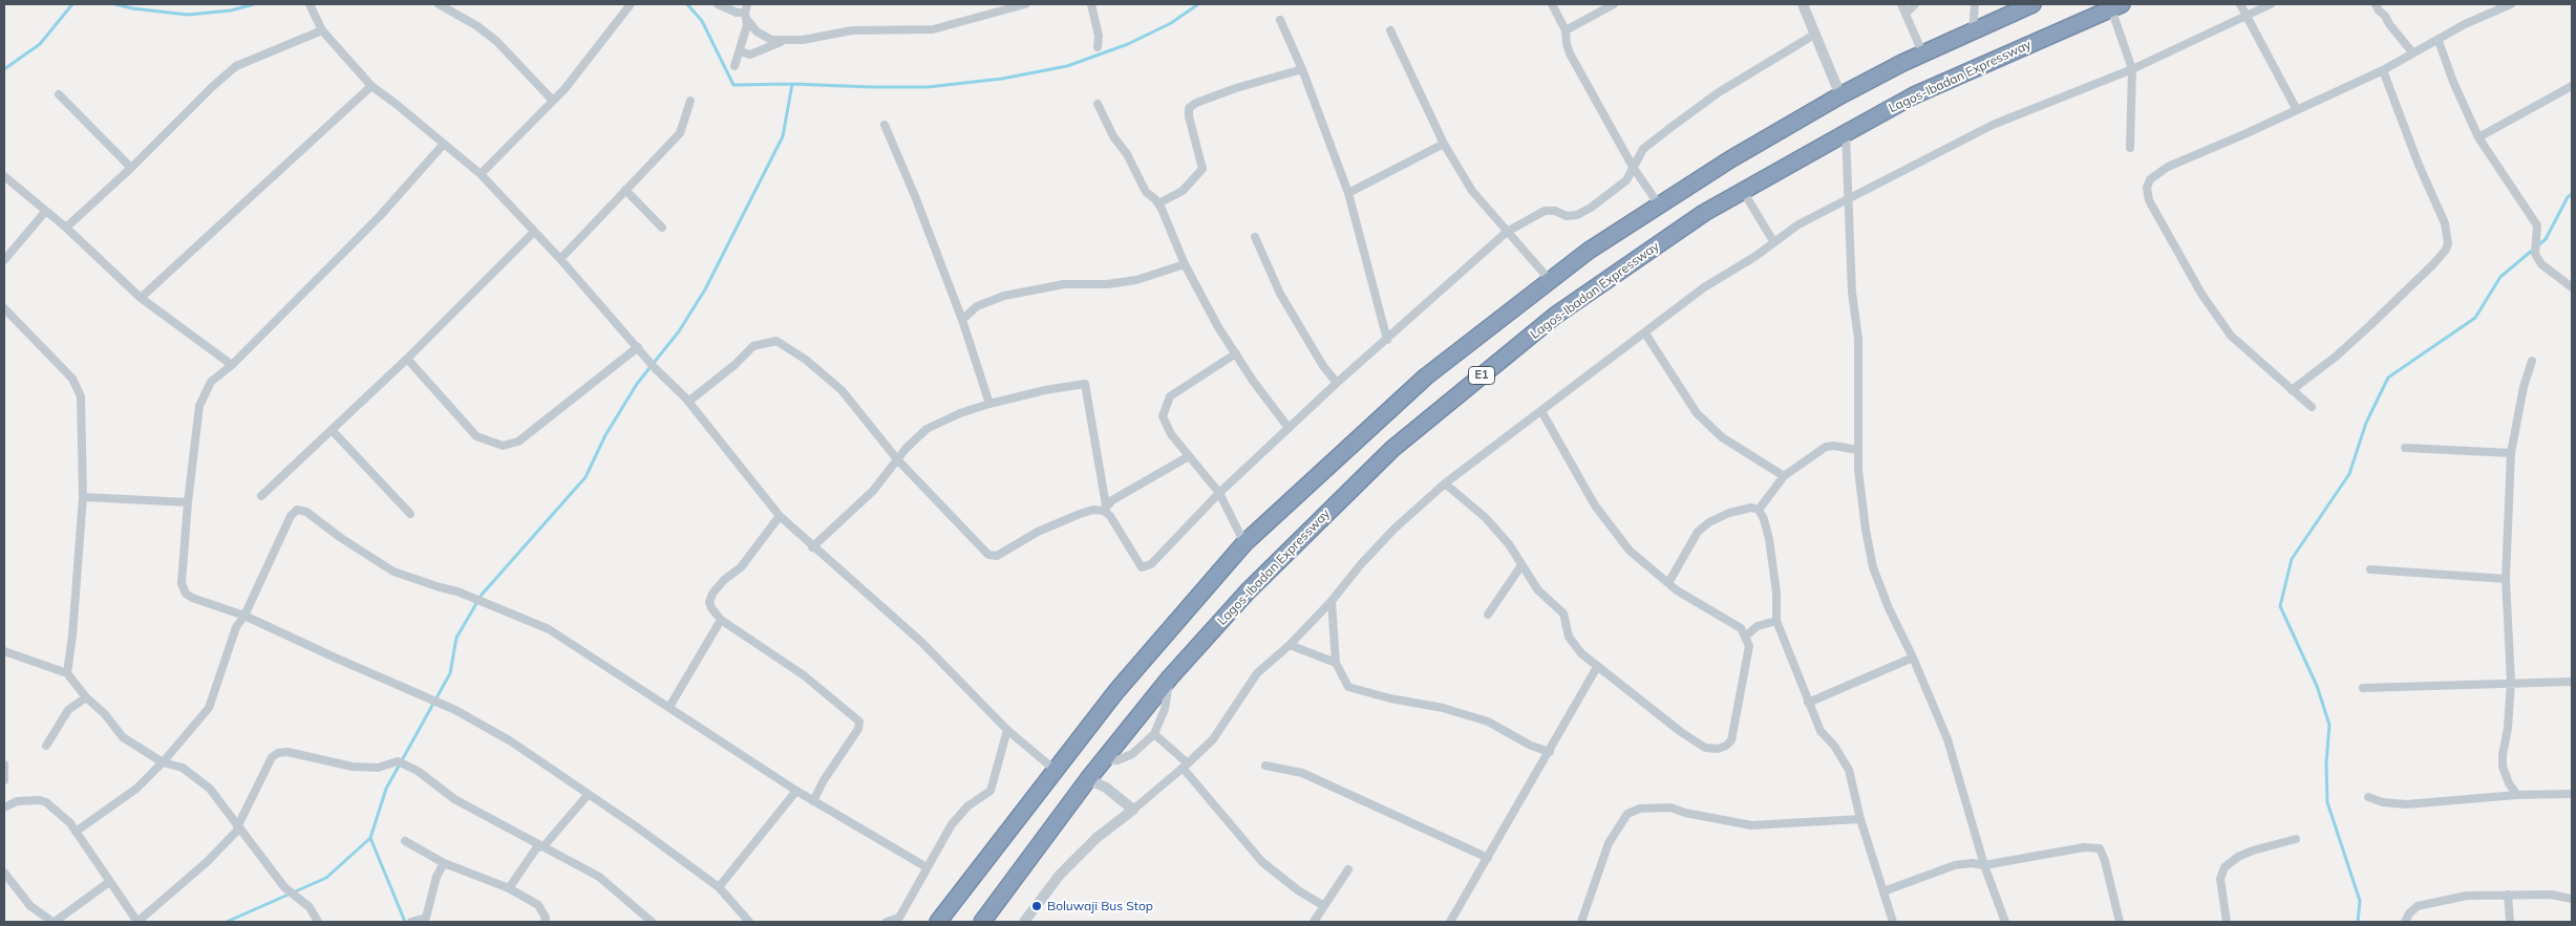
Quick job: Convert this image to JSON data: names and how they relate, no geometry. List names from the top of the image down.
{
  "streets": {
    "highway": ["Lagos-Ibadan Expressway", "E1"]
  },
  "places": ["Boluwaji Bus Stop"]
}
